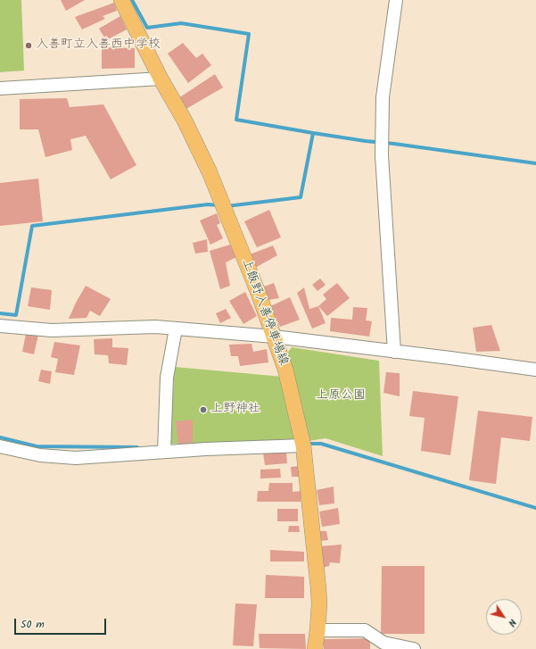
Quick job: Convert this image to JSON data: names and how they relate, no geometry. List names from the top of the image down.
{
  "streets": {
    "main road": ["上飯野入善停車場線"]
  },
  "parks": ["上原公園"],
  "places": ["入善町立入善西中学校", "上野神社"],
  "scale_bar": "50 m",
  "north": "bottom right"
}
